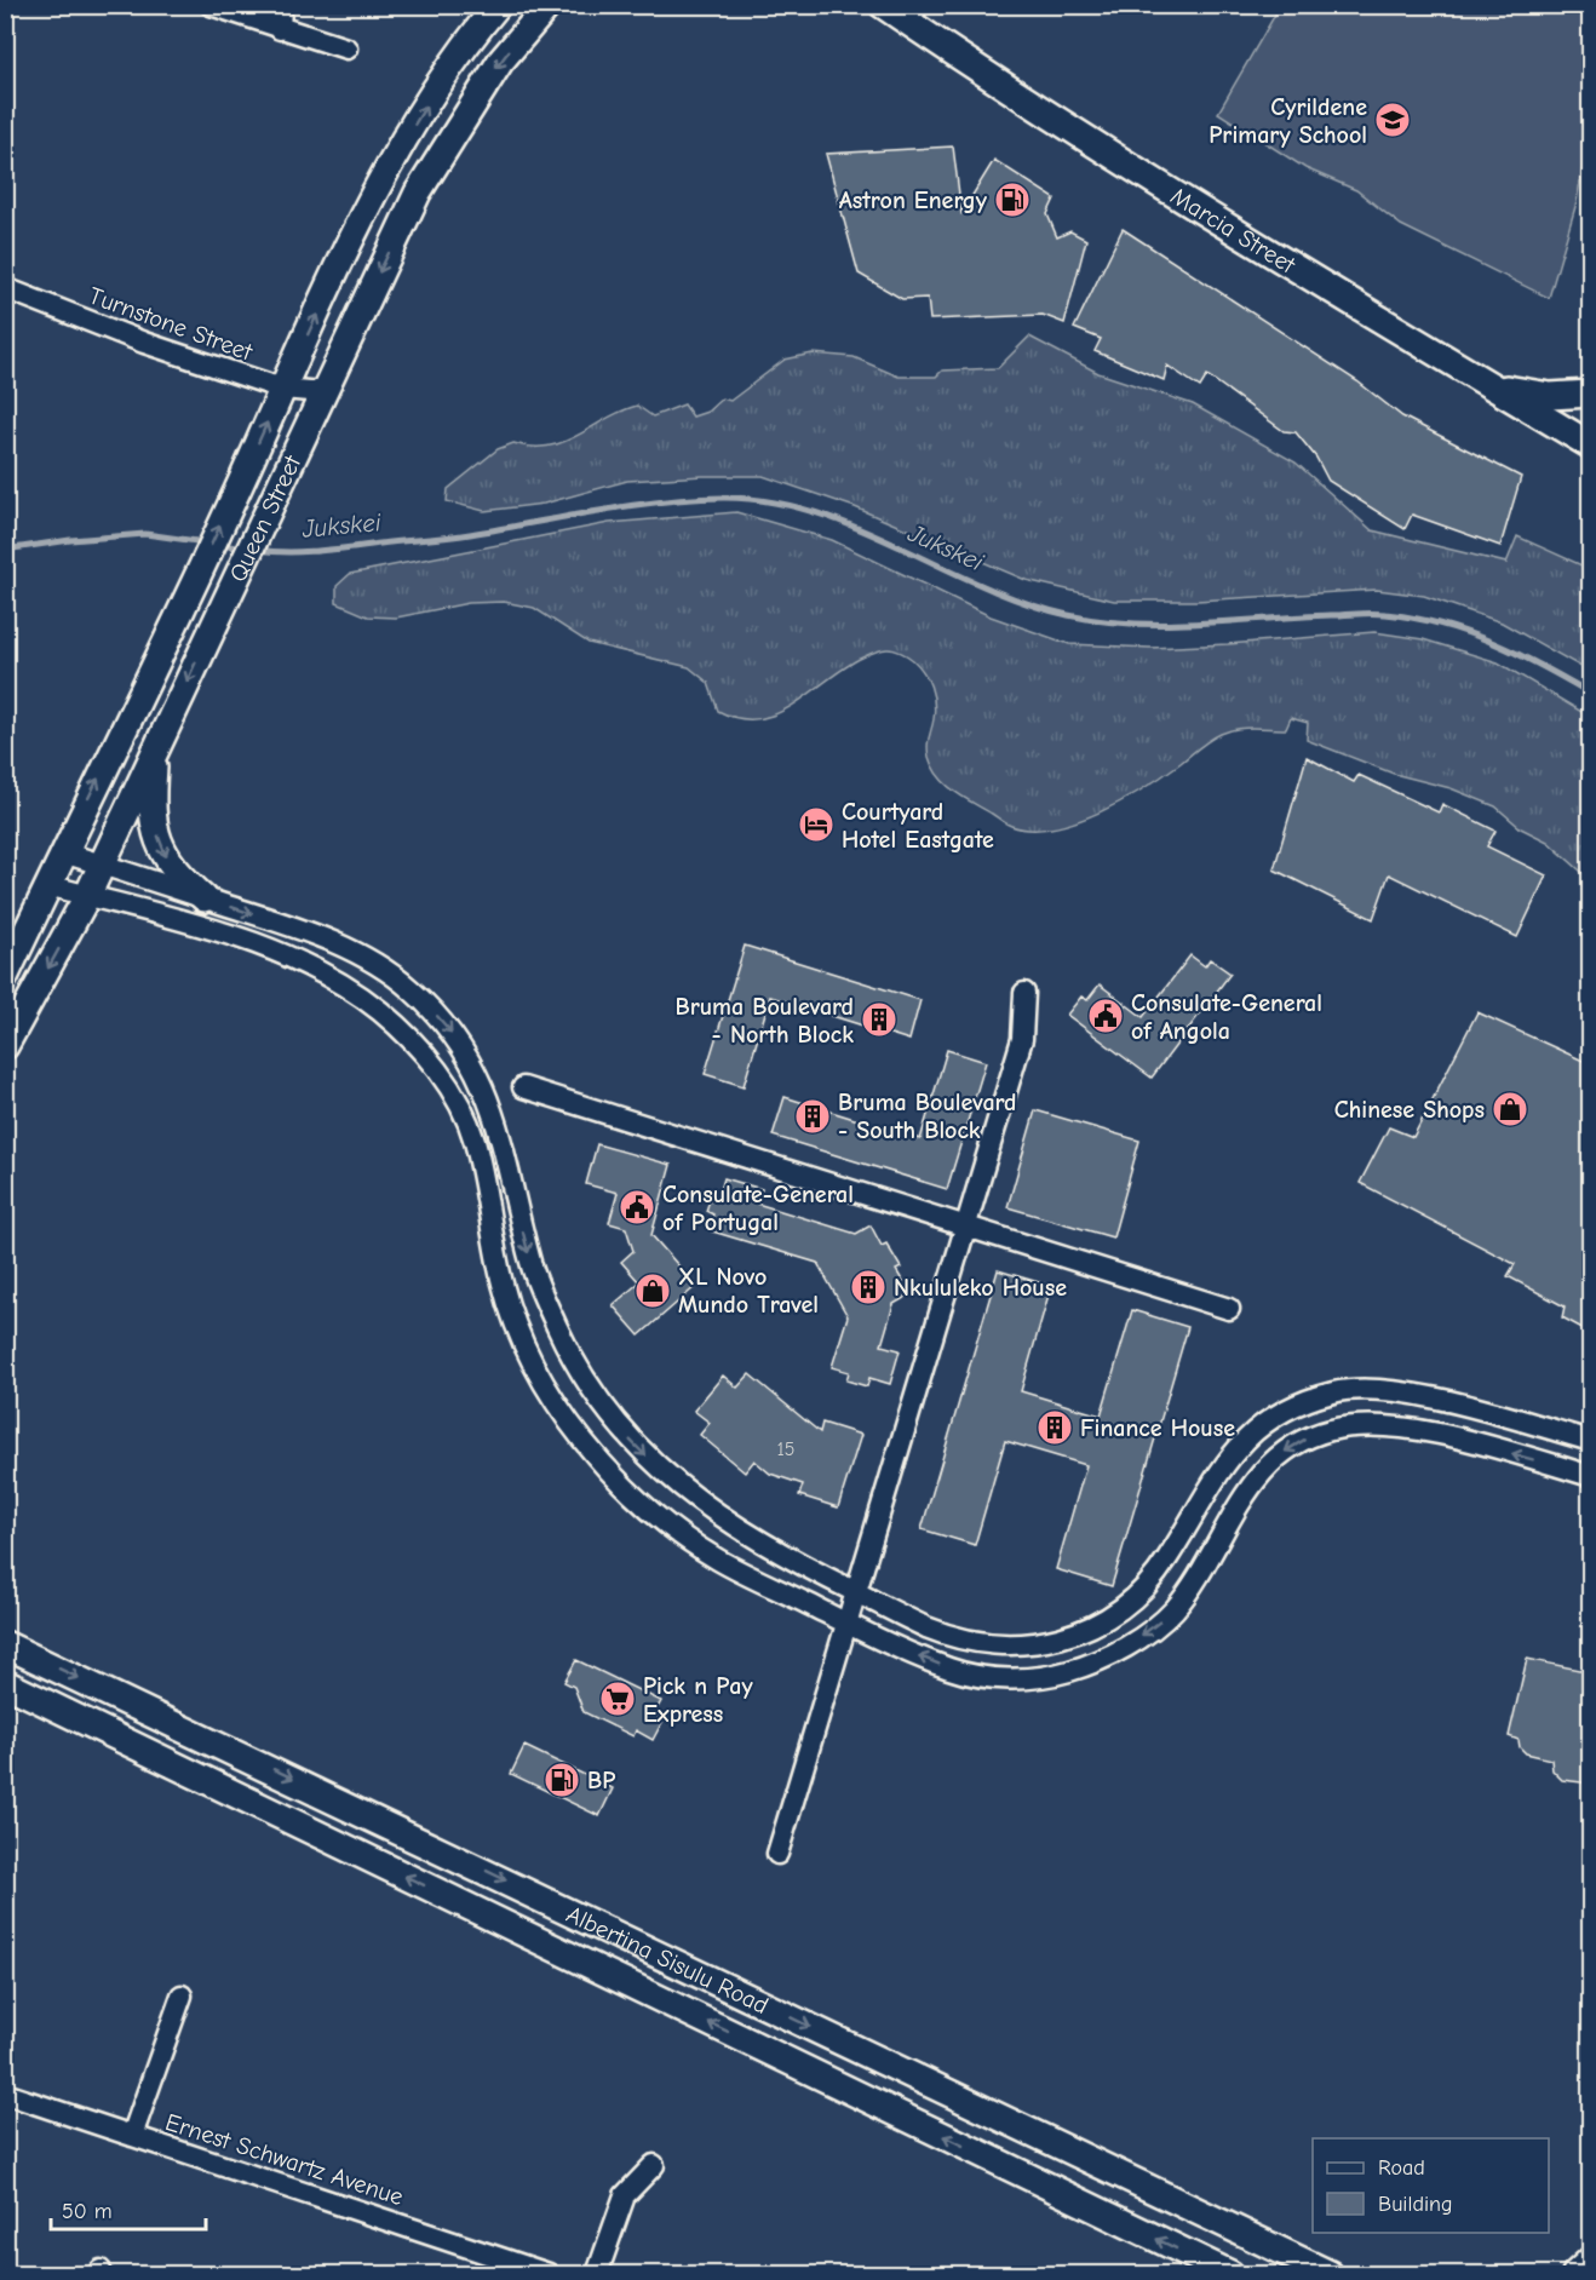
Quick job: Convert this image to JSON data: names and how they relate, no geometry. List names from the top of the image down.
{
  "streets": {
    "main road": ["Marcia Street", "Queen Street", "Albertina Sisulu Road"],
    "street": ["Turnstone Street", "Ernest Schwartz Avenue"]
  },
  "crossings": [
    ["Turnstone Street", "Queen Street"]
  ],
  "water": ["Jukskei"],
  "places": {
    "school or university": ["Cyrildene Primary School"],
    "fuel station": ["Astron Energy", "BP"],
    "hotel": ["Courtyard Hotel Eastgate"],
    "public building": ["Consulate-General of Angola", "Consulate-General of Portugal"],
    "building": [
      "Bruma Boulevard - North Block",
      "Bruma Boulevard - South Block",
      "Nkululeko House",
      "Finance House"
    ],
    "shop": ["Chinese Shops", "XL Novo Mundo Travel"],
    "supermarket": ["Pick n Pay Express"]
  },
  "house_numbers": ["15"],
  "legend": ["Road", "Building"],
  "scale_bar": "50 m"
}
